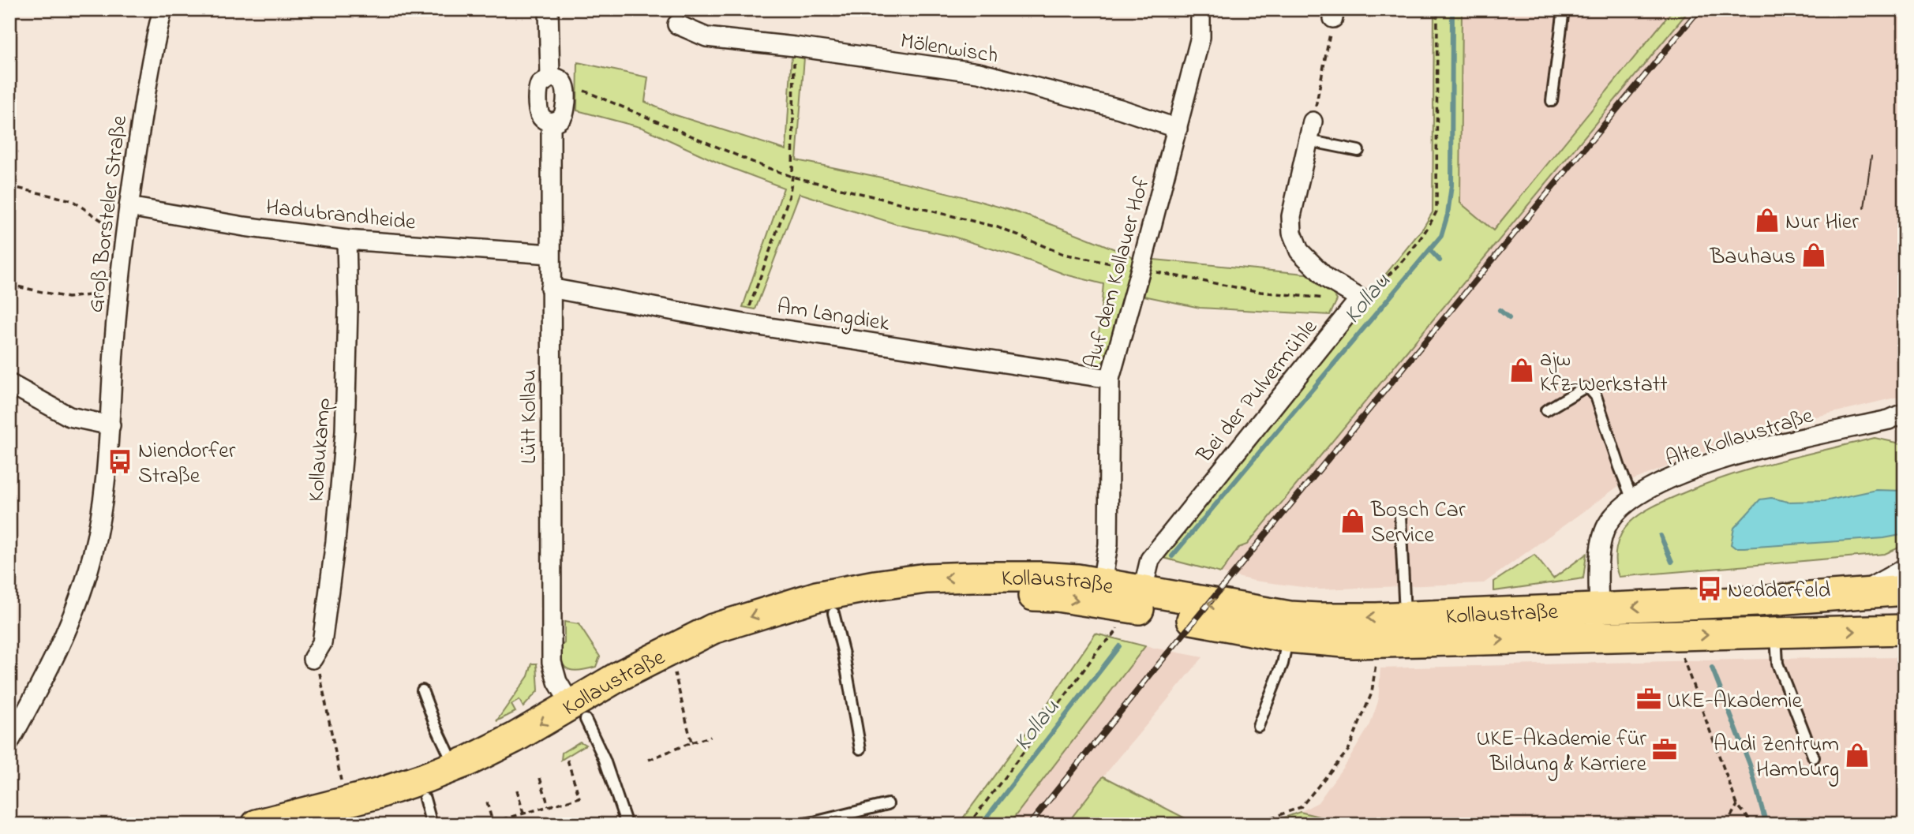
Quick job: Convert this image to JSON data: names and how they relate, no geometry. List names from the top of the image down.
{
  "streets": {
    "main road": ["Kollaustraße"],
    "street": [
      "Mölenwisch",
      "Hadubrandheide",
      "Groß Borsteler Straße",
      "Auf dem Kollauer Hof",
      "Am Langdiek",
      "Bei der Pulvermühle",
      "Lütt Kollau",
      "Alte Kollaustraße",
      "Kollaukamp"
    ]
  },
  "crossings": [
    ["Mölenwisch", "Auf dem Kollauer Hof"],
    ["Hadubrandheide", "Groß Borsteler Straße"],
    ["Hadubrandheide", "Lütt Kollau"],
    ["Hadubrandheide", "Kollaukamp"],
    ["Auf dem Kollauer Hof", "Am Langdiek"],
    ["Auf dem Kollauer Hof", "Kollaustraße"],
    ["Am Langdiek", "Lütt Kollau"],
    ["Bei der Pulvermühle", "Kollaustraße"],
    ["Lütt Kollau", "Kollaustraße"],
    ["Alte Kollaustraße", "Kollaustraße"]
  ],
  "water": ["Kollau"],
  "places": {
    "shop": [
      "Nur Hier",
      "Bauhaus",
      "ajw Kfz-Werkstatt",
      "Bosch Car Service",
      "Audi Zentrum Hamburg"
    ],
    "bus stop": ["Niendorfer Straße", "Nedderfeld"],
    "office": ["UKE-Akademie", "UKE-Akademie für Bildung & Karriere"]
  }
}
